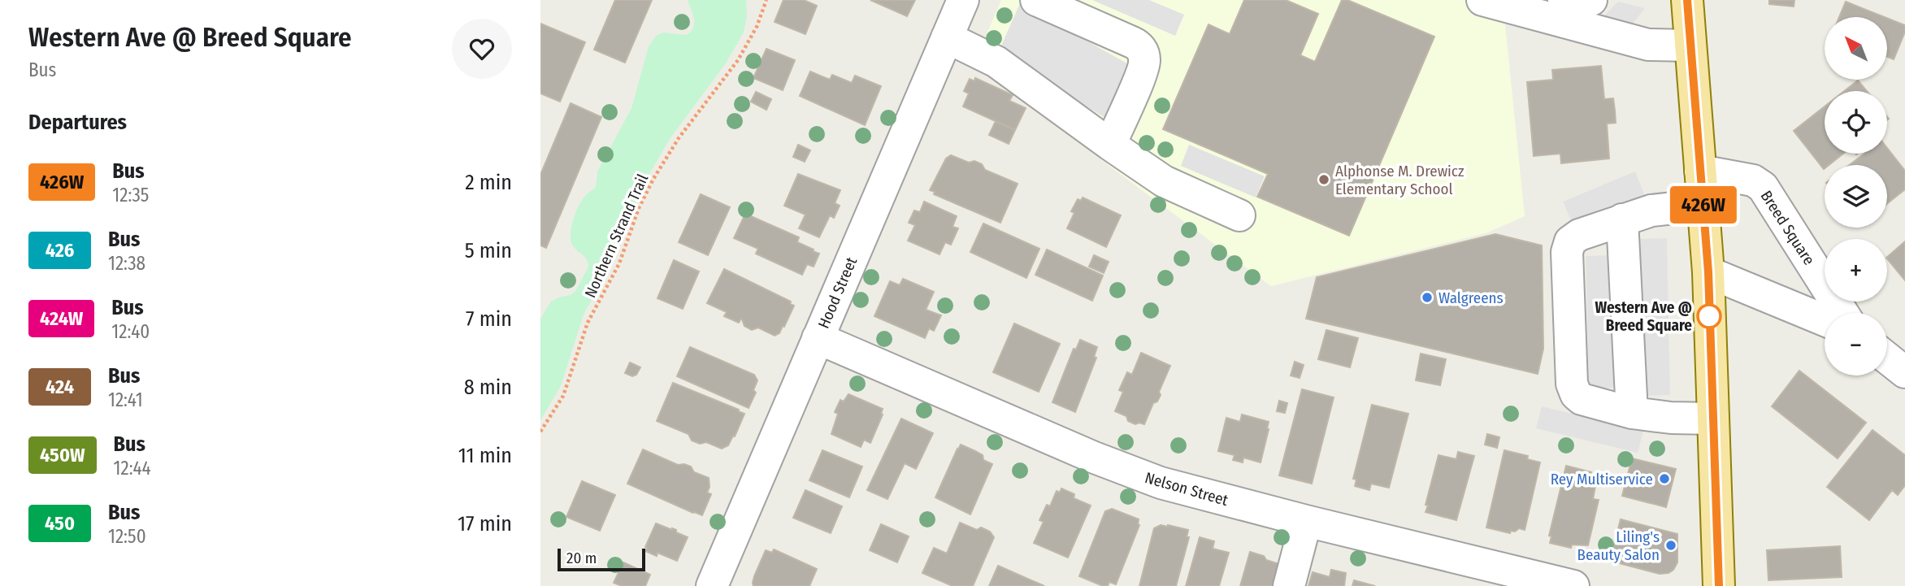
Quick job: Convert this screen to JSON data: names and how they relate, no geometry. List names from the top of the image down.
{
  "streets": {
    "street": ["Breed Square", "Hood Street", "Nelson Street"],
    "path": ["Northern Strand Trail"]
  },
  "crossings": [
    ["Hood Street", "Nelson Street"]
  ],
  "places": [
    "Alphonse M. Drewicz Elementary School",
    "Walgreens",
    "Western Ave @ Breed Square",
    "Rey Multiservice",
    "Liling's Beauty Salon"
  ],
  "lines": ["bus line 426W"],
  "scale_bar": "20 m",
  "north": "top left",
  "page": {
    "heading": [
      ["Western Ave @ Breed Square", "Bus"],
      "Departures"
    ],
    "on_map": "426W",
    "map_buttons": ["+", "−"],
    "list": [
      {
        "mark": "426W",
        "name": "Bus",
        "note": "12:35",
        "value": "2 min"
      },
      {
        "mark": "426",
        "name": "Bus",
        "note": "12:38",
        "value": "5 min"
      },
      {
        "mark": "424W",
        "name": "Bus",
        "note": "12:40",
        "value": "7 min"
      },
      {
        "mark": "424",
        "name": "Bus",
        "note": "12:41",
        "value": "8 min"
      },
      {
        "mark": "450W",
        "name": "Bus",
        "note": "12:44",
        "value": "11 min"
      },
      {
        "mark": "450",
        "name": "Bus",
        "note": "12:50",
        "value": "17 min"
      }
    ],
    "scale": "20 m"
  }
}
